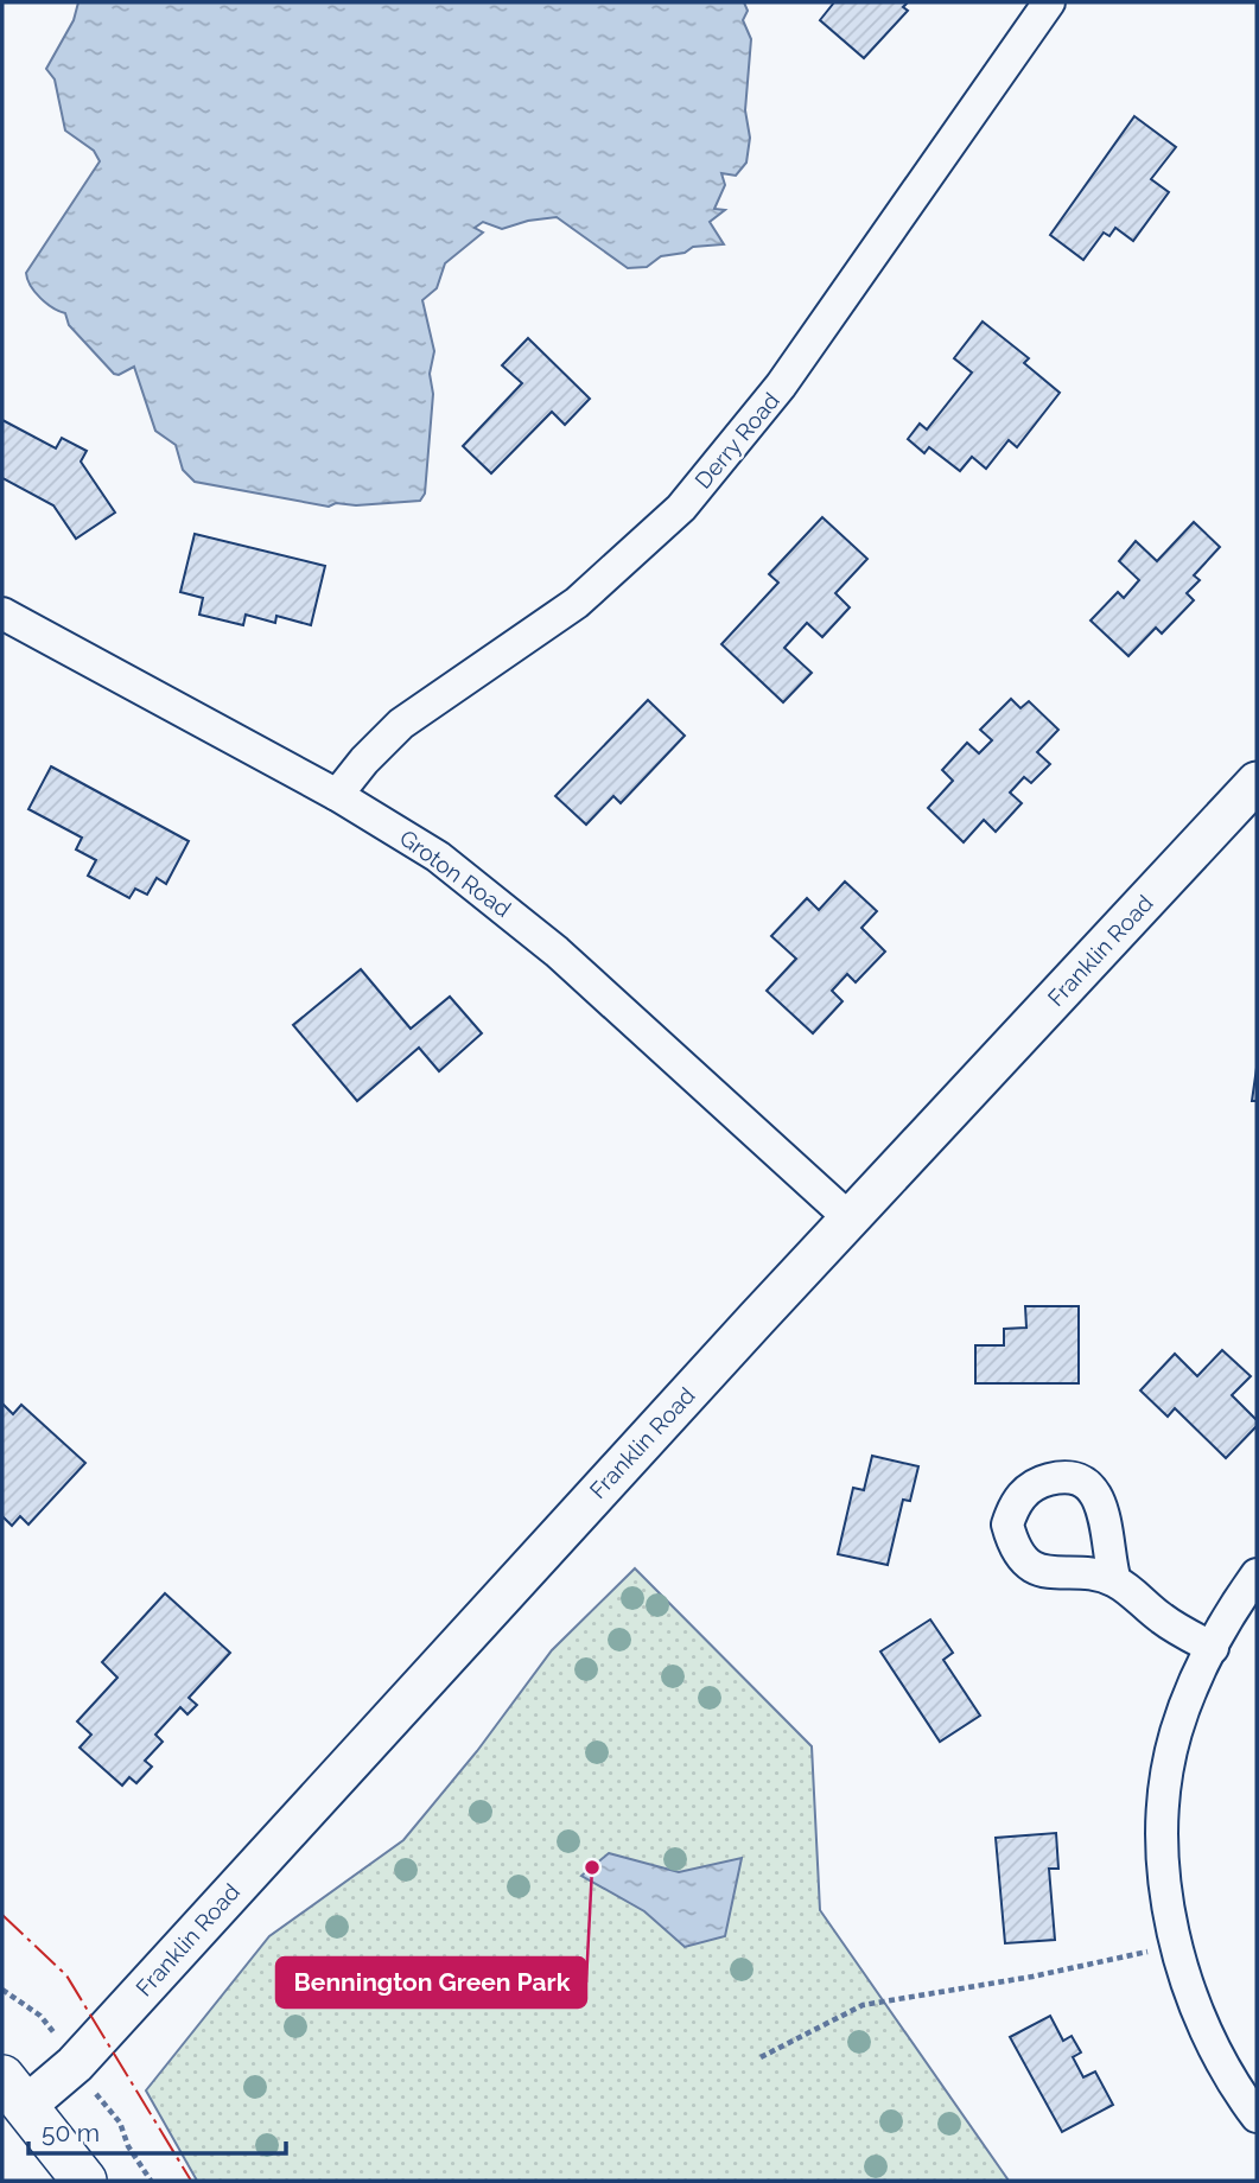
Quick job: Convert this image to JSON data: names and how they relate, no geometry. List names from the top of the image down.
{
  "streets": {
    "street": ["Derry Road", "Groton Road", "Franklin Road"]
  },
  "crossings": [
    ["Derry Road", "Groton Road"],
    ["Groton Road", "Franklin Road"]
  ],
  "places": ["Bennington Green Park"],
  "scale_bar": "50 m"
}
